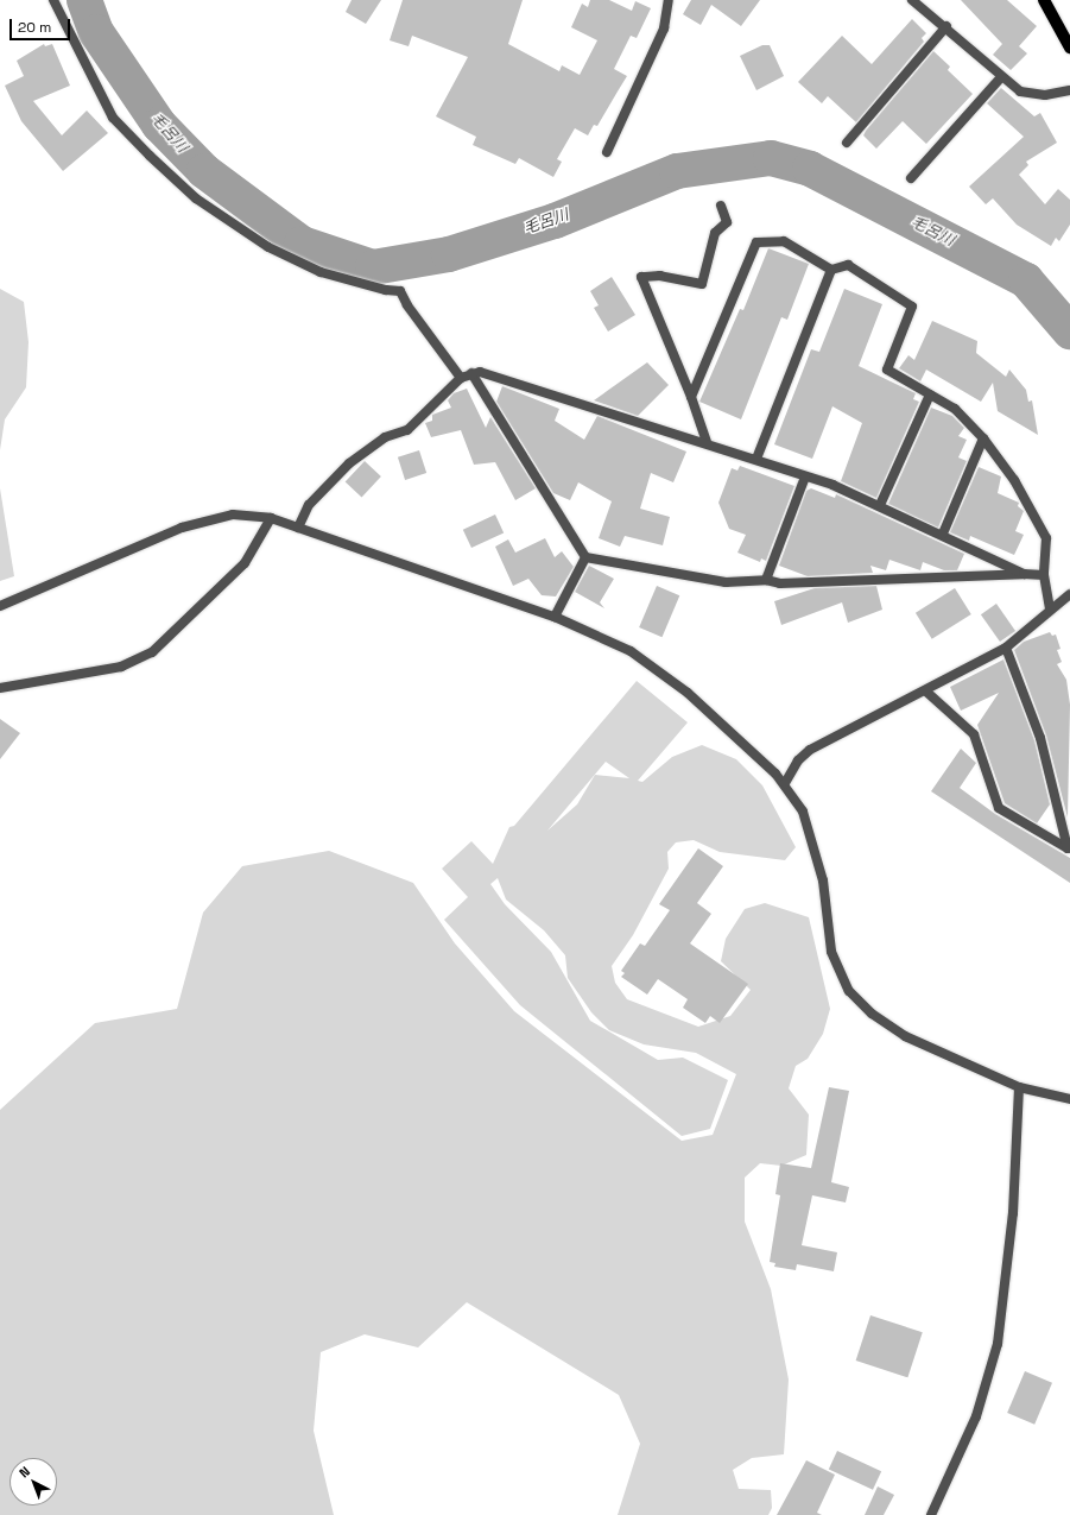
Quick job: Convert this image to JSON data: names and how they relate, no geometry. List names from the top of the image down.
{
  "water": ["毛呂川"],
  "scale_bar": "20 m",
  "north": "top left"
}
